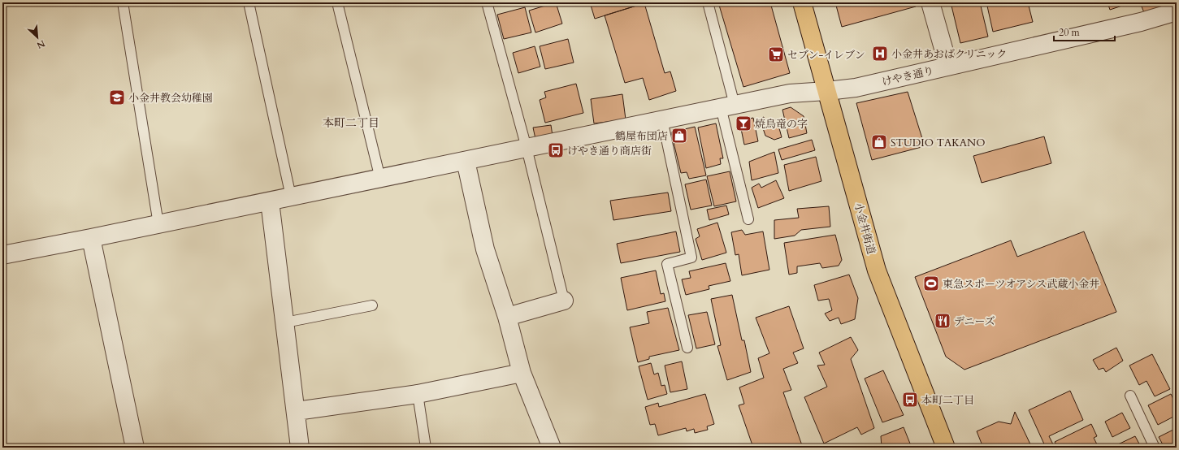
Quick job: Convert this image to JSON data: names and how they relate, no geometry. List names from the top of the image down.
{
  "streets": {
    "main road": ["小金井街道"],
    "street": ["けやき通り"]
  },
  "crossings": [
    ["けやき通り", "小金井街道"]
  ],
  "districts": ["本町二丁目"],
  "places": {
    "hospital": ["小金井あおばクリニック"],
    "supermarket": ["セブン-イレブン"],
    "school or university": ["小金井教会幼稚園"],
    "bar": ["焼鳥竜の字"],
    "shop": ["鶴屋布団店", "STUDIO TAKANO"],
    "bus stop": ["けやき通り商店街", "本町二丁目"],
    "sports": ["東急スポーツオアシス武蔵小金井"],
    "restaurant": ["デニーズ"]
  },
  "scale_bar": "20 m",
  "north": "bottom right"
}
